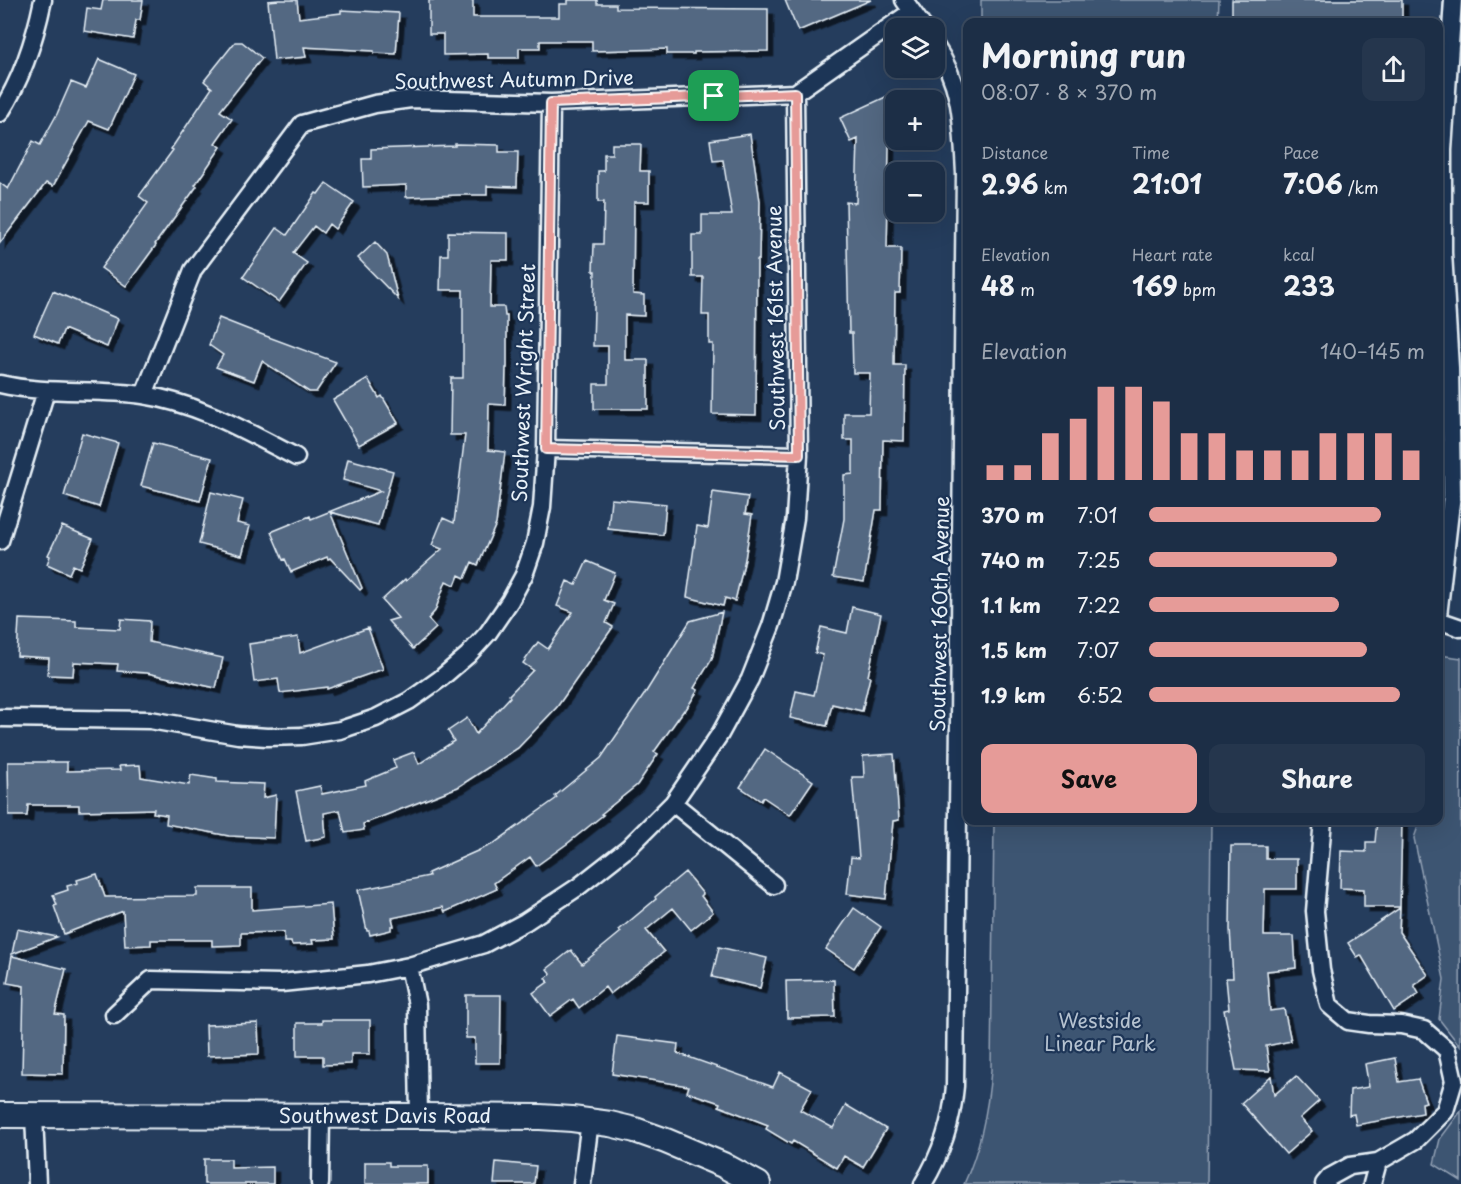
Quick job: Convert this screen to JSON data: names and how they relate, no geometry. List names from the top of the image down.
{
  "streets": {
    "street": [
      "Southwest Autumn Drive",
      "Southwest 161st Avenue",
      "Southwest Wright Street",
      "Southwest 160th Avenue",
      "Southwest Davis Road"
    ]
  },
  "crossings": [
    ["Southwest Autumn Drive", "Southwest 161st Avenue"],
    ["Southwest Autumn Drive", "Southwest Wright Street"]
  ],
  "parks": ["Westside Linear Park"],
  "page": {
    "map_buttons": ["+", "−"],
    "heading": ["Morning run", "08:07 · 8 × 370 m"],
    "stats": [
      ["Distance", "2.96 km"],
      ["Time", "21:01"],
      ["Pace", "7:06 /km"],
      ["Elevation", "48 m"],
      ["Heart rate", "169 bpm"],
      ["kcal", "233"]
    ],
    "chart": ["Elevation", "140–145 m"],
    "list": [
      {
        "name": "370 m",
        "note": "7:01"
      },
      {
        "name": "740 m",
        "note": "7:25"
      },
      {
        "name": "1.1 km",
        "note": "7:22"
      },
      {
        "name": "1.5 km",
        "note": "7:07"
      },
      {
        "name": "1.9 km",
        "note": "6:52"
      }
    ],
    "buttons": ["Save", "Share"]
  }
}
